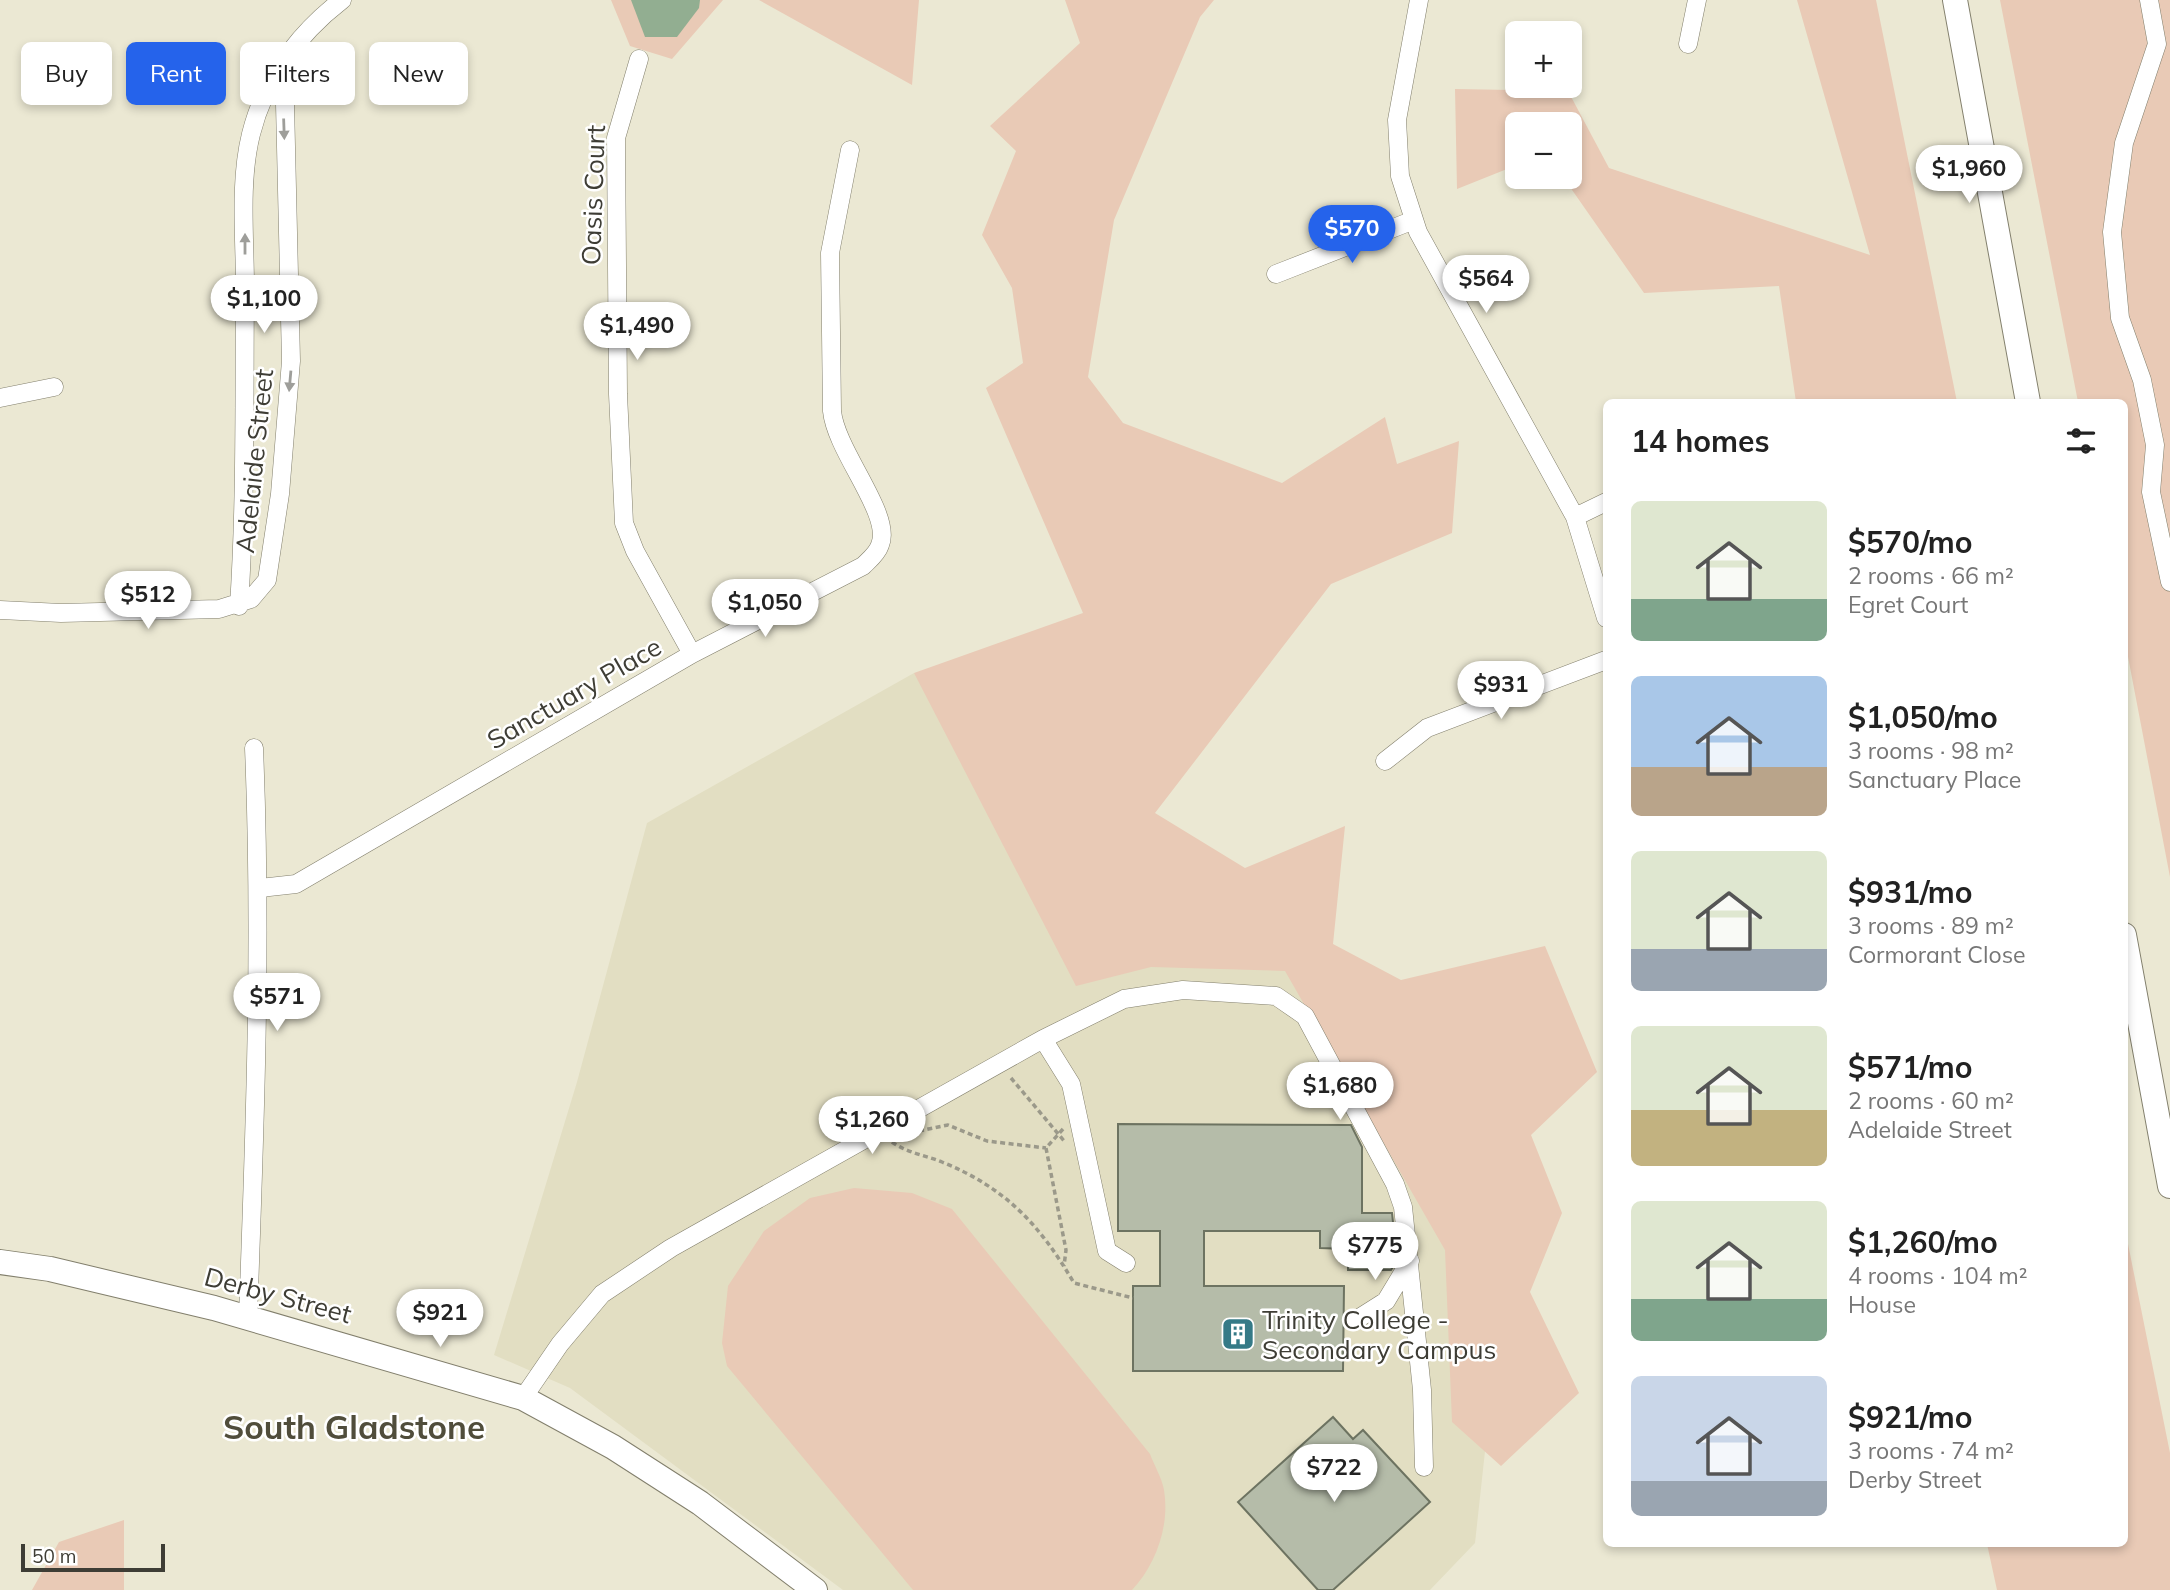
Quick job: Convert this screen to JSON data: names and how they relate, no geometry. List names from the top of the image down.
{
  "streets": {
    "main road": ["Derby Street"],
    "street": ["Oasis Court", "Adelaide Street", "Sanctuary Place"]
  },
  "crossings": [
    ["Oasis Court", "Sanctuary Place"]
  ],
  "districts": ["South Gladstone"],
  "places": {
    "building": ["Trinity College - Secondary Campus"]
  },
  "scale_bar": "50 m",
  "page": {
    "map_buttons": ["+", "−"],
    "chip": [
      "Buy",
      "Rent",
      "Filters",
      "New"
    ],
    "price": [
      "$1,960",
      "$570",
      "$564",
      "$1,100",
      "$1,490",
      "$512",
      "$1,050",
      "$931",
      "$571",
      "$1,680",
      "$1,260",
      "$775",
      "$921",
      "$722"
    ],
    "heading": "14 homes",
    "list": [
      {
        "name": "$570/mo",
        "note": "2 rooms · 66 m² · Egret Court"
      },
      {
        "name": "$1,050/mo",
        "note": "3 rooms · 98 m² · Sanctuary Place"
      },
      {
        "name": "$931/mo",
        "note": "3 rooms · 89 m² · Cormorant Close"
      },
      {
        "name": "$571/mo",
        "note": "2 rooms · 60 m² · Adelaide Street"
      },
      {
        "name": "$1,260/mo",
        "note": "4 rooms · 104 m² · House"
      },
      {
        "name": "$921/mo",
        "note": "3 rooms · 74 m² · Derby Street"
      }
    ],
    "scale": "50 m"
  }
}
